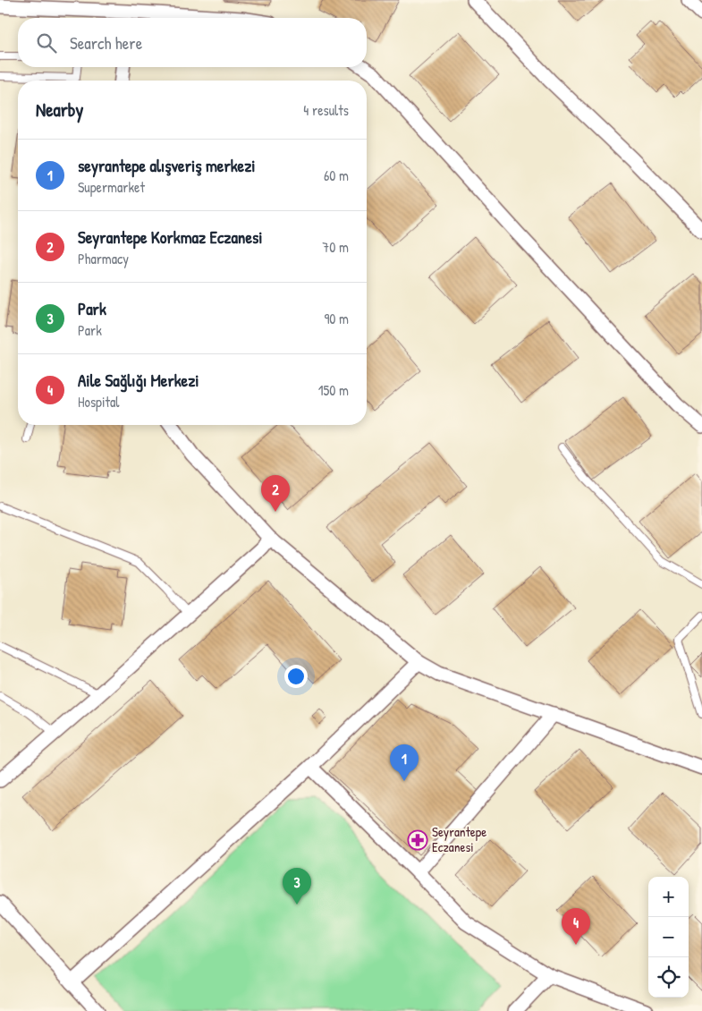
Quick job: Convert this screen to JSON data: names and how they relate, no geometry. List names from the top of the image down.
{
  "places": {
    "pharmacy": ["Seyrantepe Eczanesi"]
  },
  "page": {
    "search": "Search here",
    "heading": ["Nearby", "4 results"],
    "list": [
      {
        "mark": "1",
        "name": "seyrantepe alışveriş merkezi",
        "note": "Supermarket",
        "value": "60 m"
      },
      {
        "mark": "2",
        "name": "Seyrantepe Korkmaz Eczanesi",
        "note": "Pharmacy",
        "value": "70 m"
      },
      {
        "mark": "3",
        "name": "Park",
        "note": "Park",
        "value": "90 m"
      },
      {
        "mark": "4",
        "name": "Aile Sağlığı Merkezi",
        "note": "Hospital",
        "value": "150 m"
      }
    ],
    "pins": [
      "2",
      "1",
      "3",
      "4"
    ],
    "map_buttons": ["+", "−"]
  }
}
